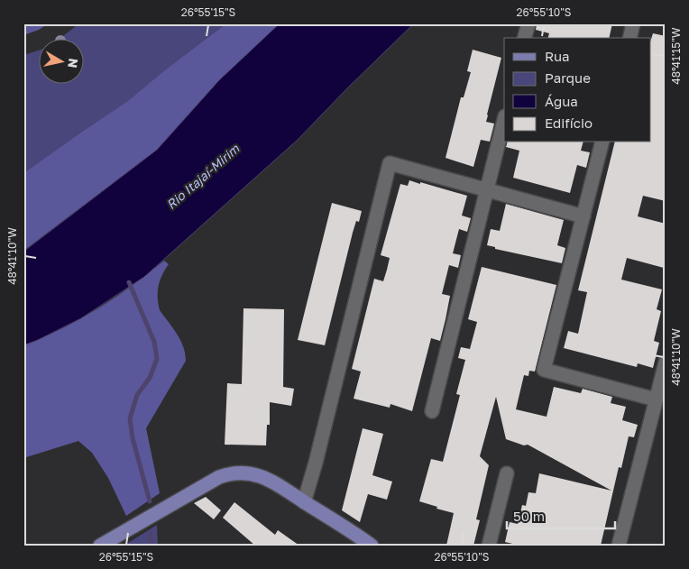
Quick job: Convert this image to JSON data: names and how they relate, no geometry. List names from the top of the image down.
{
  "water": ["Rio Itajaí-Mirim"],
  "legend": [
    "Rua",
    "Parque",
    "Água",
    "Edifício"
  ],
  "scale_bar": "50 m",
  "north": "right",
  "coordinates": [
    "26°55'15\"S",
    "26°55'10\"S",
    "48°41'15\"W",
    "48°41'10\"W"
  ]
}
